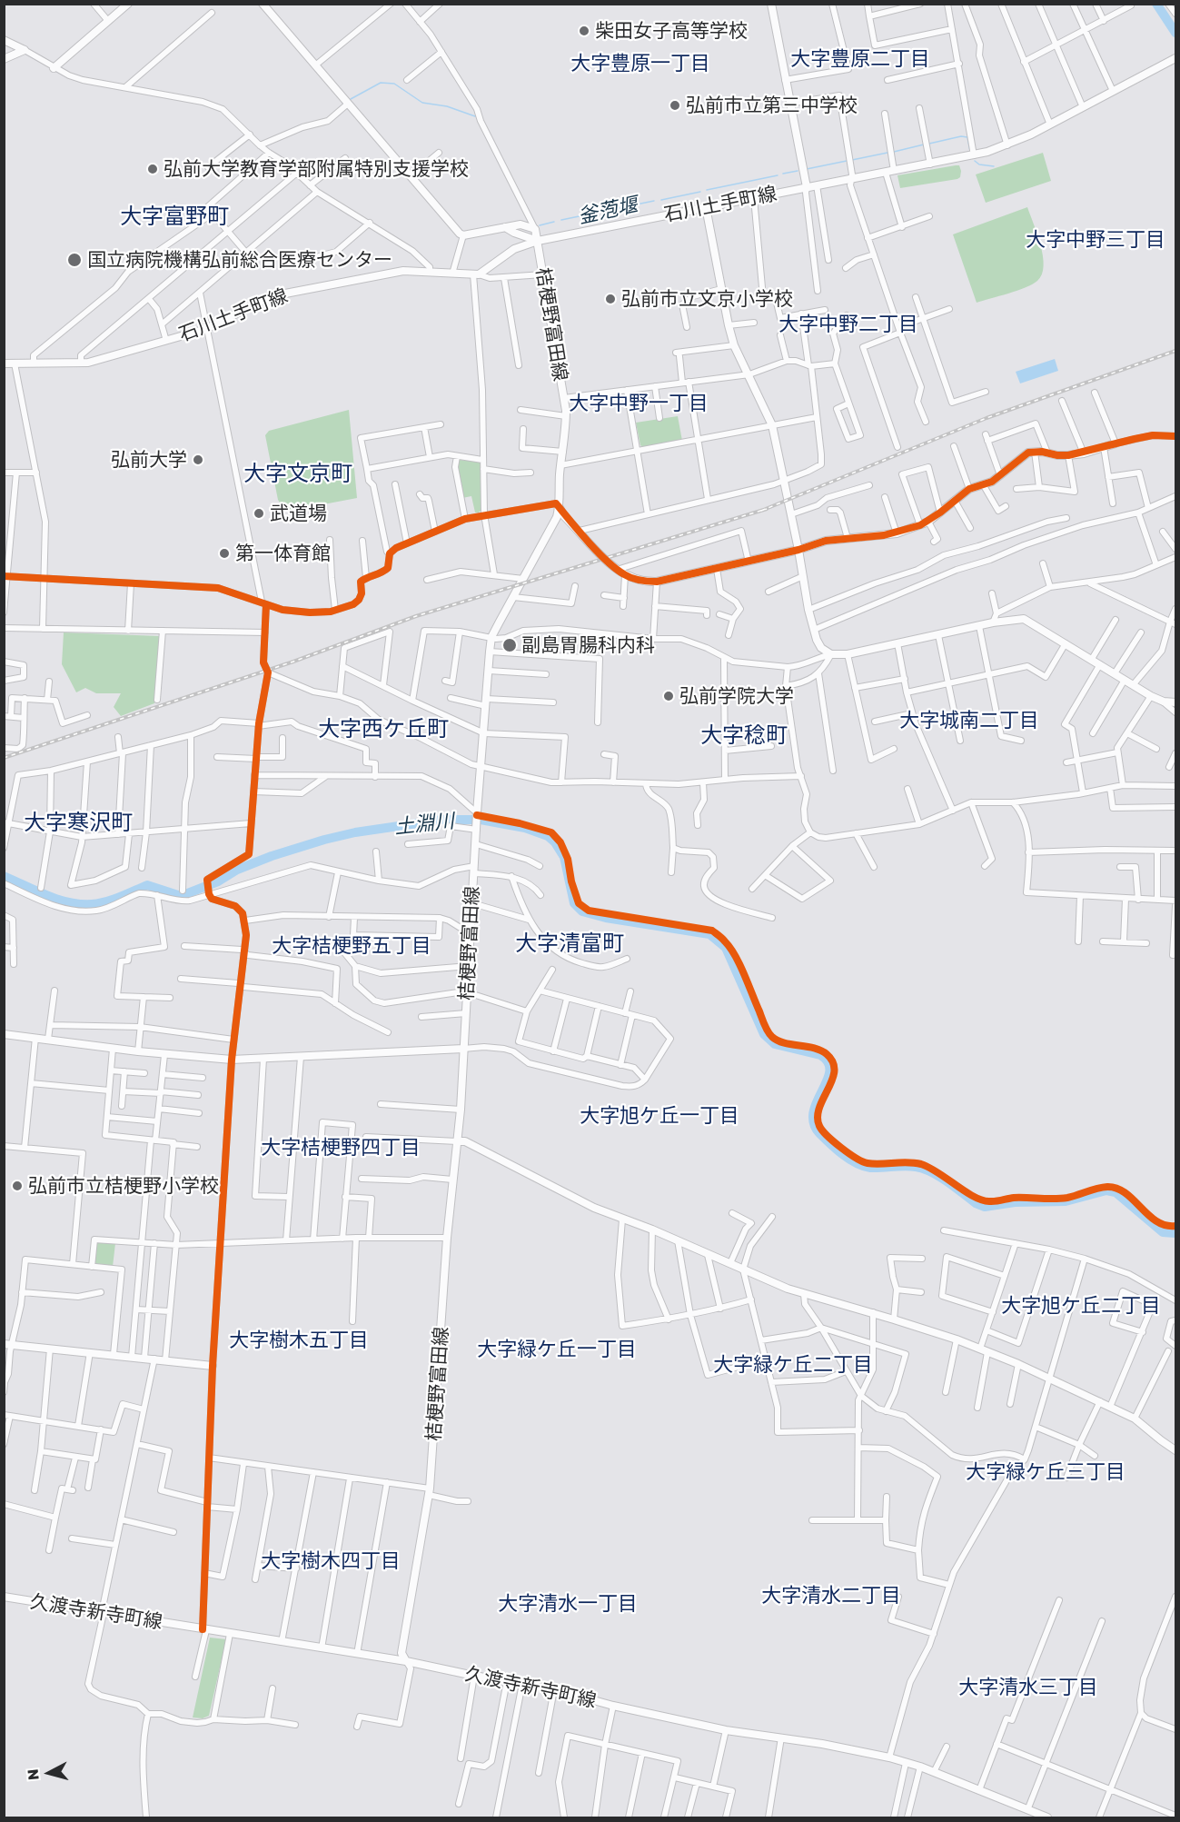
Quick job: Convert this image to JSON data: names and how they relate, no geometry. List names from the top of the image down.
{
  "streets": {
    "main road": ["石川土手町線", "桔梗野富田線", "久渡寺新寺町線"]
  },
  "crossings": [
    ["石川土手町線", "桔梗野富田線"],
    ["桔梗野富田線", "久渡寺新寺町線"]
  ],
  "districts": [
    "大字豊原二丁目",
    "大字豊原一丁目",
    "大字富野町",
    "大字中野三丁目",
    "大字中野二丁目",
    "大字中野一丁目",
    "大字文京町",
    "大字城南二丁目",
    "大字西ケ丘町",
    "大字稔町",
    "大字寒沢町",
    "大字清富町",
    "大字桔梗野五丁目",
    "大字旭ケ丘一丁目",
    "大字桔梗野四丁目",
    "大字旭ケ丘二丁目",
    "大字樹木五丁目",
    "大字緑ケ丘一丁目",
    "大字緑ケ丘二丁目",
    "大字緑ケ丘三丁目",
    "大字樹木四丁目",
    "大字清水二丁目",
    "大字清水一丁目",
    "大字清水三丁目"
  ],
  "water": ["釜萢堰", "土淵川"],
  "places": [
    "柴田女子高等学校",
    "弘前市立第三中学校",
    "弘前大学教育学部附属特別支援学校",
    "国立病院機構弘前総合医療センター",
    "弘前市立文京小学校",
    "弘前大学",
    "武道場",
    "第一体育館",
    "副島胃腸科内科",
    "弘前学院大学",
    "弘前市立桔梗野小学校"
  ],
  "north": "left"
}
